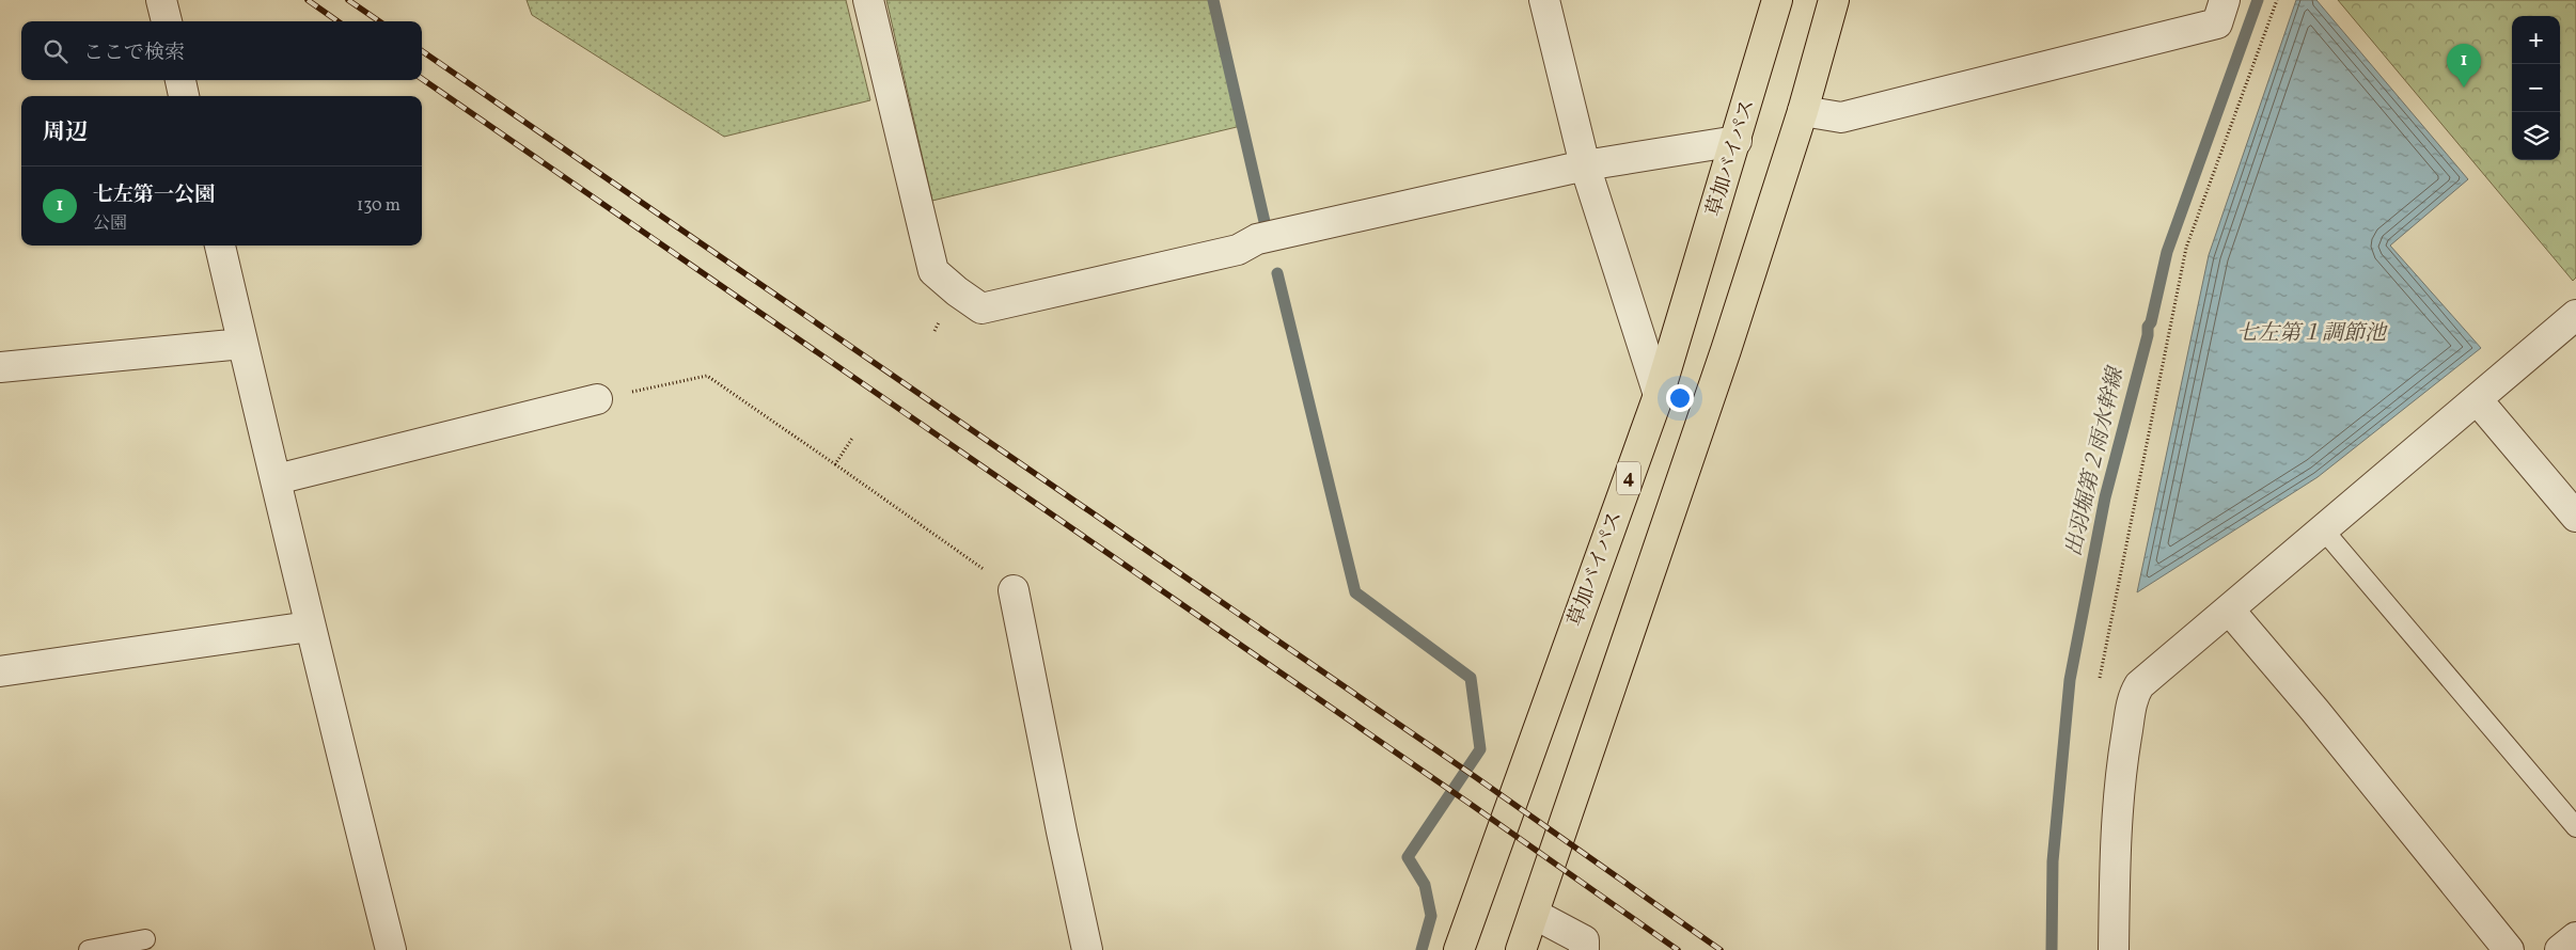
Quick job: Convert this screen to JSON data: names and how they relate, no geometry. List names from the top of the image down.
{
  "streets": {
    "highway": ["草加バイパス", "4"]
  },
  "water": ["七左第１調節池", "出羽堀第２雨水幹線"],
  "page": {
    "map_buttons": ["+", "−"],
    "search": "ここで検索",
    "pins": "1",
    "heading": "周辺",
    "list": [
      {
        "mark": "1",
        "name": "七左第一公園",
        "note": "公園",
        "value": "130 m"
      }
    ]
  }
}
